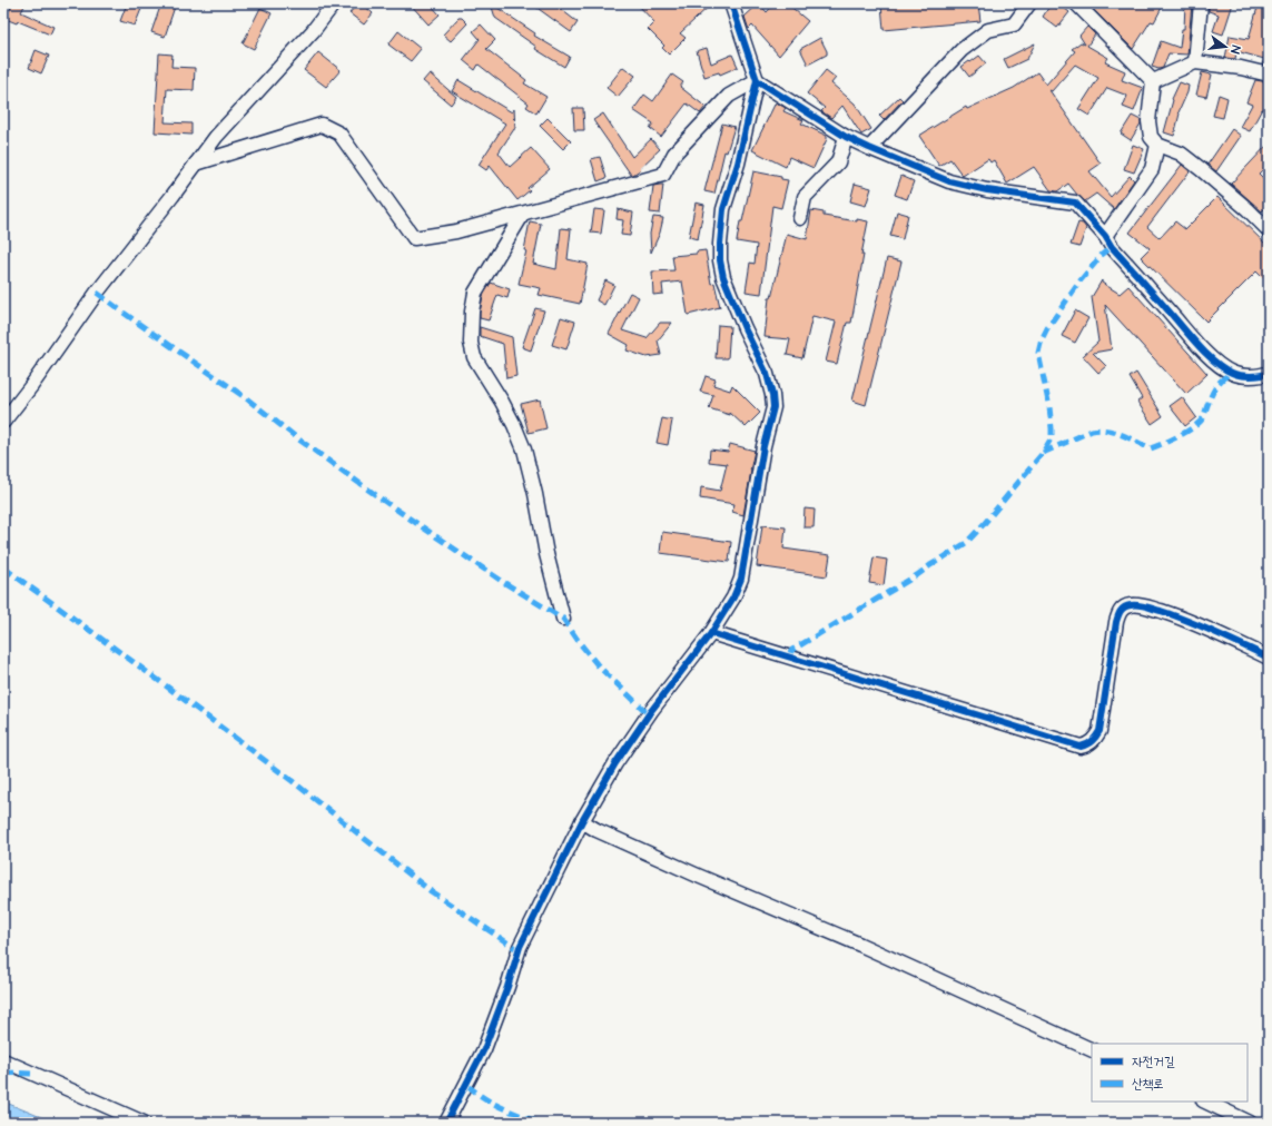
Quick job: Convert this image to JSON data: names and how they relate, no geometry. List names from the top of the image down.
{
  "legend": ["자전거길", "산책로"],
  "north": "right"
}
